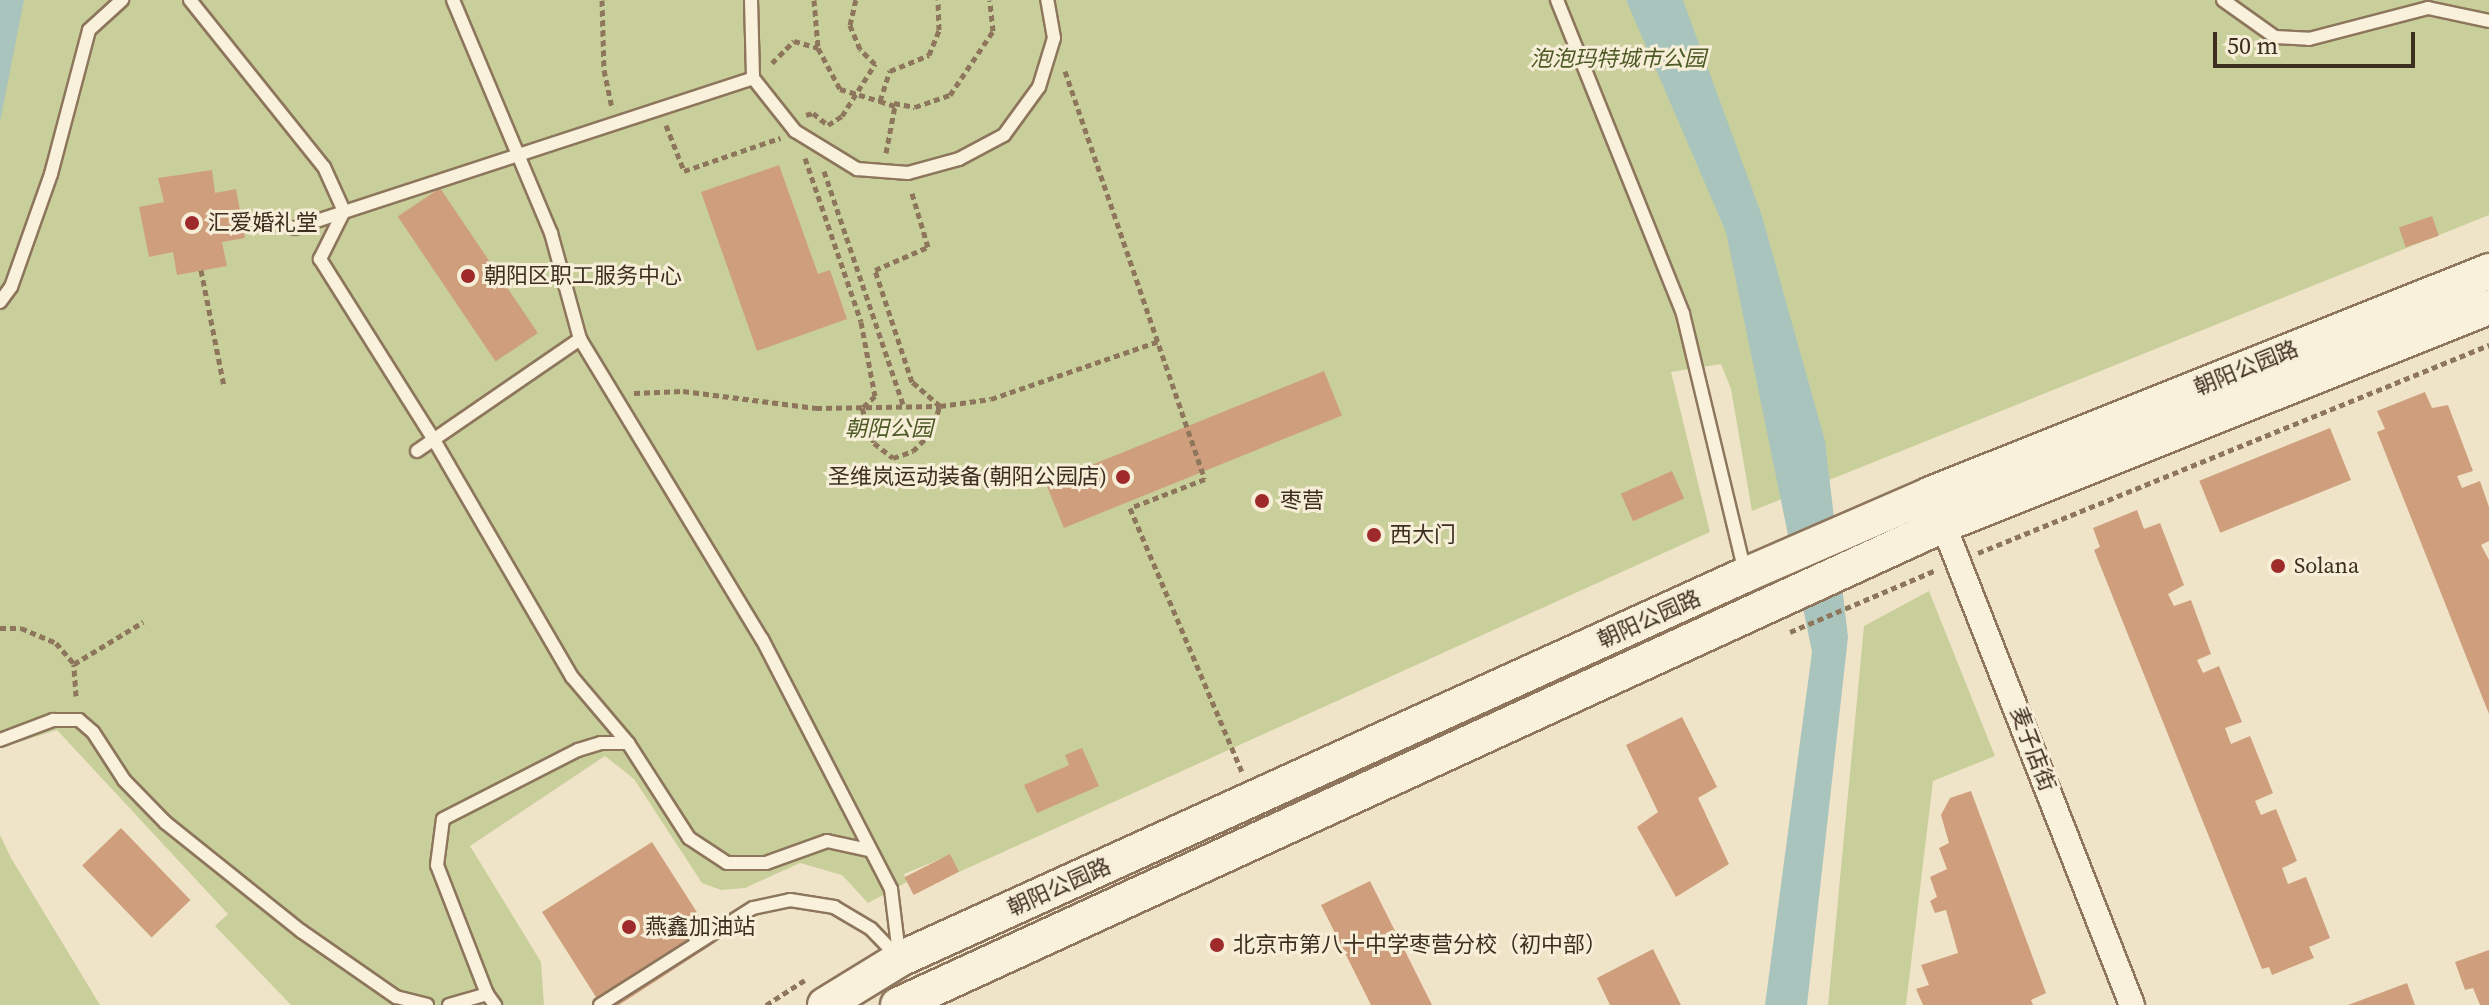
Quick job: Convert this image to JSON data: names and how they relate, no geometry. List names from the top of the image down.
{
  "streets": {
    "main road": ["朝阳公园路"],
    "street": ["麦子店街"]
  },
  "crossings": [
    ["朝阳公园路", "麦子店街"]
  ],
  "parks": ["泡泡玛特城市公园", "朝阳公园"],
  "places": [
    "汇爱婚礼堂",
    "朝阳区职工服务中心",
    "圣维岚运动装备(朝阳公园店)",
    "枣营",
    "西大门",
    "Solana",
    "燕鑫加油站",
    "北京市第八十中学枣营分校（初中部）"
  ],
  "scale_bar": "50 m"
}
